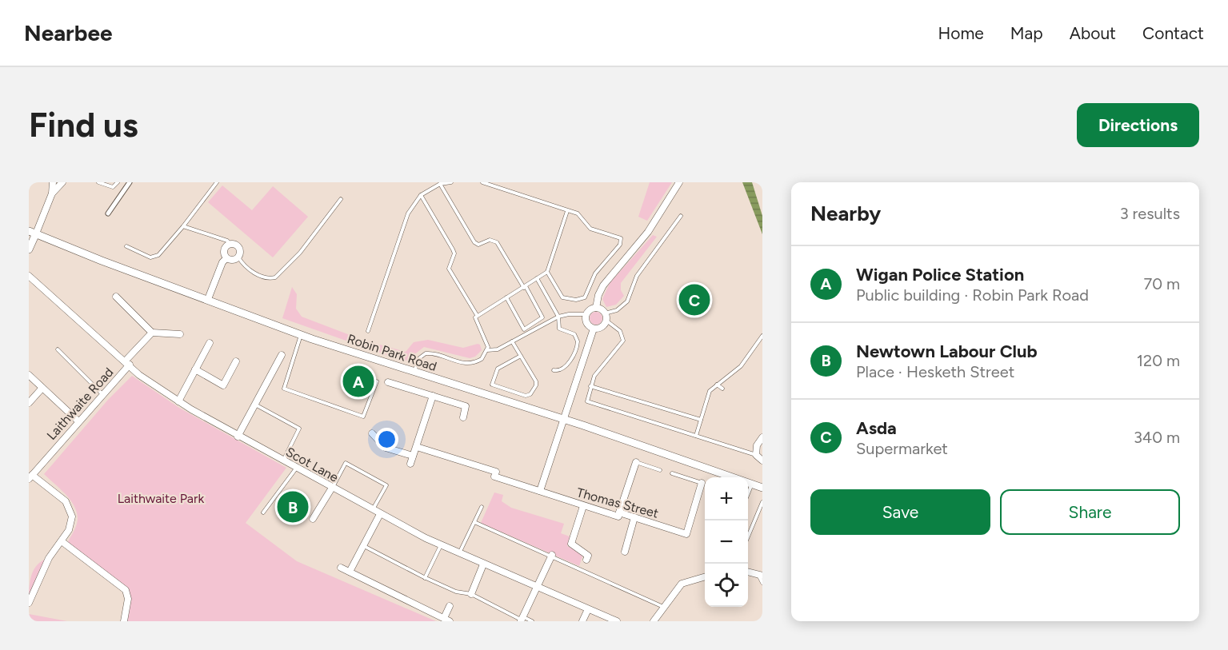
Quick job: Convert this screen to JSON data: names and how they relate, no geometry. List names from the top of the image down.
{
  "streets": {
    "street": [
      "Robin Park Road",
      "Laithwaite Road",
      "Scot Lane",
      "Thomas Street"
    ]
  },
  "crossings": [
    ["Laithwaite Road", "Scot Lane"]
  ],
  "parks": ["Laithwaite Park"],
  "page": {
    "header": "Nearbee",
    "nav": [
      "Home",
      "Map",
      "About",
      "Contact"
    ],
    "buttons": [
      "Directions",
      ["Save", "Share"]
    ],
    "title": "Find us",
    "heading": ["Nearby", "3 results"],
    "list": [
      {
        "mark": "A",
        "name": "Wigan Police Station",
        "note": "Public building · Robin Park Road",
        "value": "70 m"
      },
      {
        "mark": "B",
        "name": "Newtown Labour Club",
        "note": "Place · Hesketh Street",
        "value": "120 m"
      },
      {
        "mark": "C",
        "name": "Asda",
        "note": "Supermarket",
        "value": "340 m"
      }
    ],
    "pins": ["C", "A", "B"],
    "map_buttons": ["+", "−"]
  }
}
